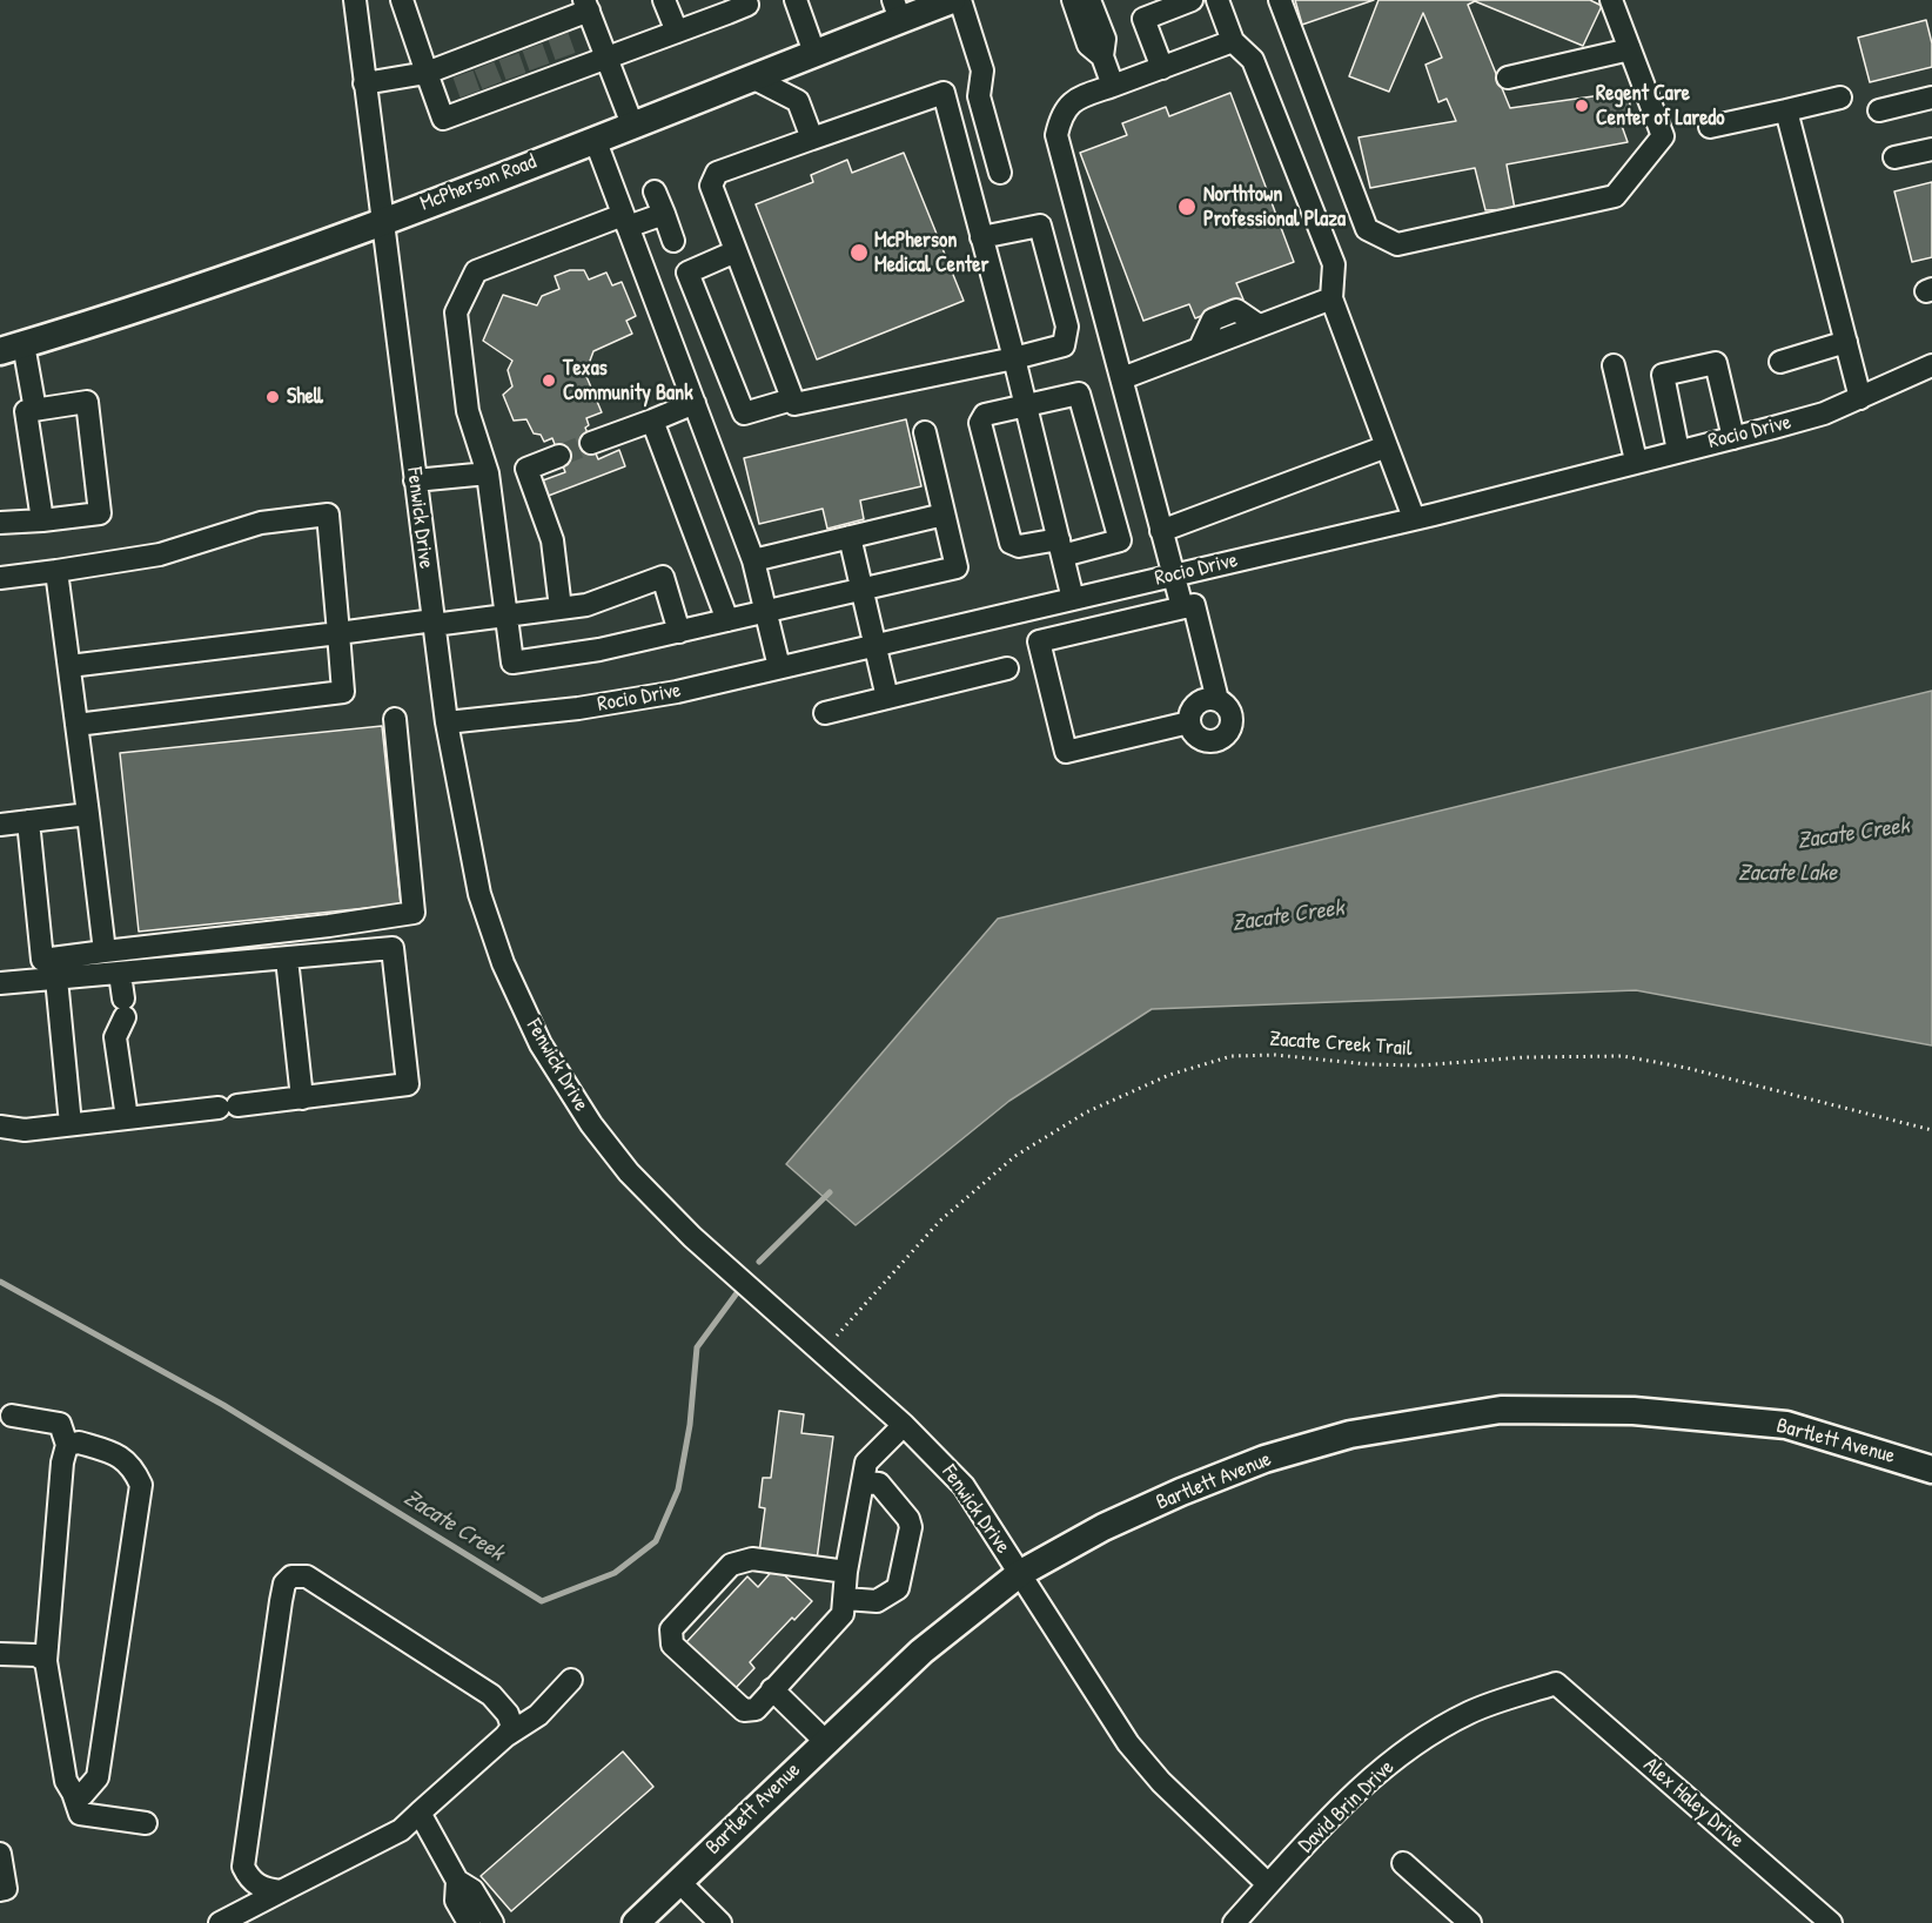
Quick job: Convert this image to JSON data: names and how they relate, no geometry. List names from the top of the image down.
{
  "streets": {
    "main road": ["McPherson Road", "Bartlett Avenue"],
    "street": [
      "Rocio Drive",
      "Fenwick Drive",
      "Alex Haley Drive",
      "David Brin Drive"
    ],
    "path": ["Zacate Creek Trail"]
  },
  "crossings": [
    ["McPherson Road", "Fenwick Drive"],
    ["Rocio Drive", "Fenwick Drive"],
    ["Fenwick Drive", "Bartlett Avenue"],
    ["Fenwick Drive", "David Brin Drive"],
    ["Alex Haley Drive", "David Brin Drive"]
  ],
  "water": ["Zacate Creek", "Zacate Lake"],
  "places": [
    "Regent Care Center of Laredo",
    "Northtown Professional Plaza",
    "McPherson Medical Center",
    "Texas Community Bank",
    "Shell"
  ]
}
